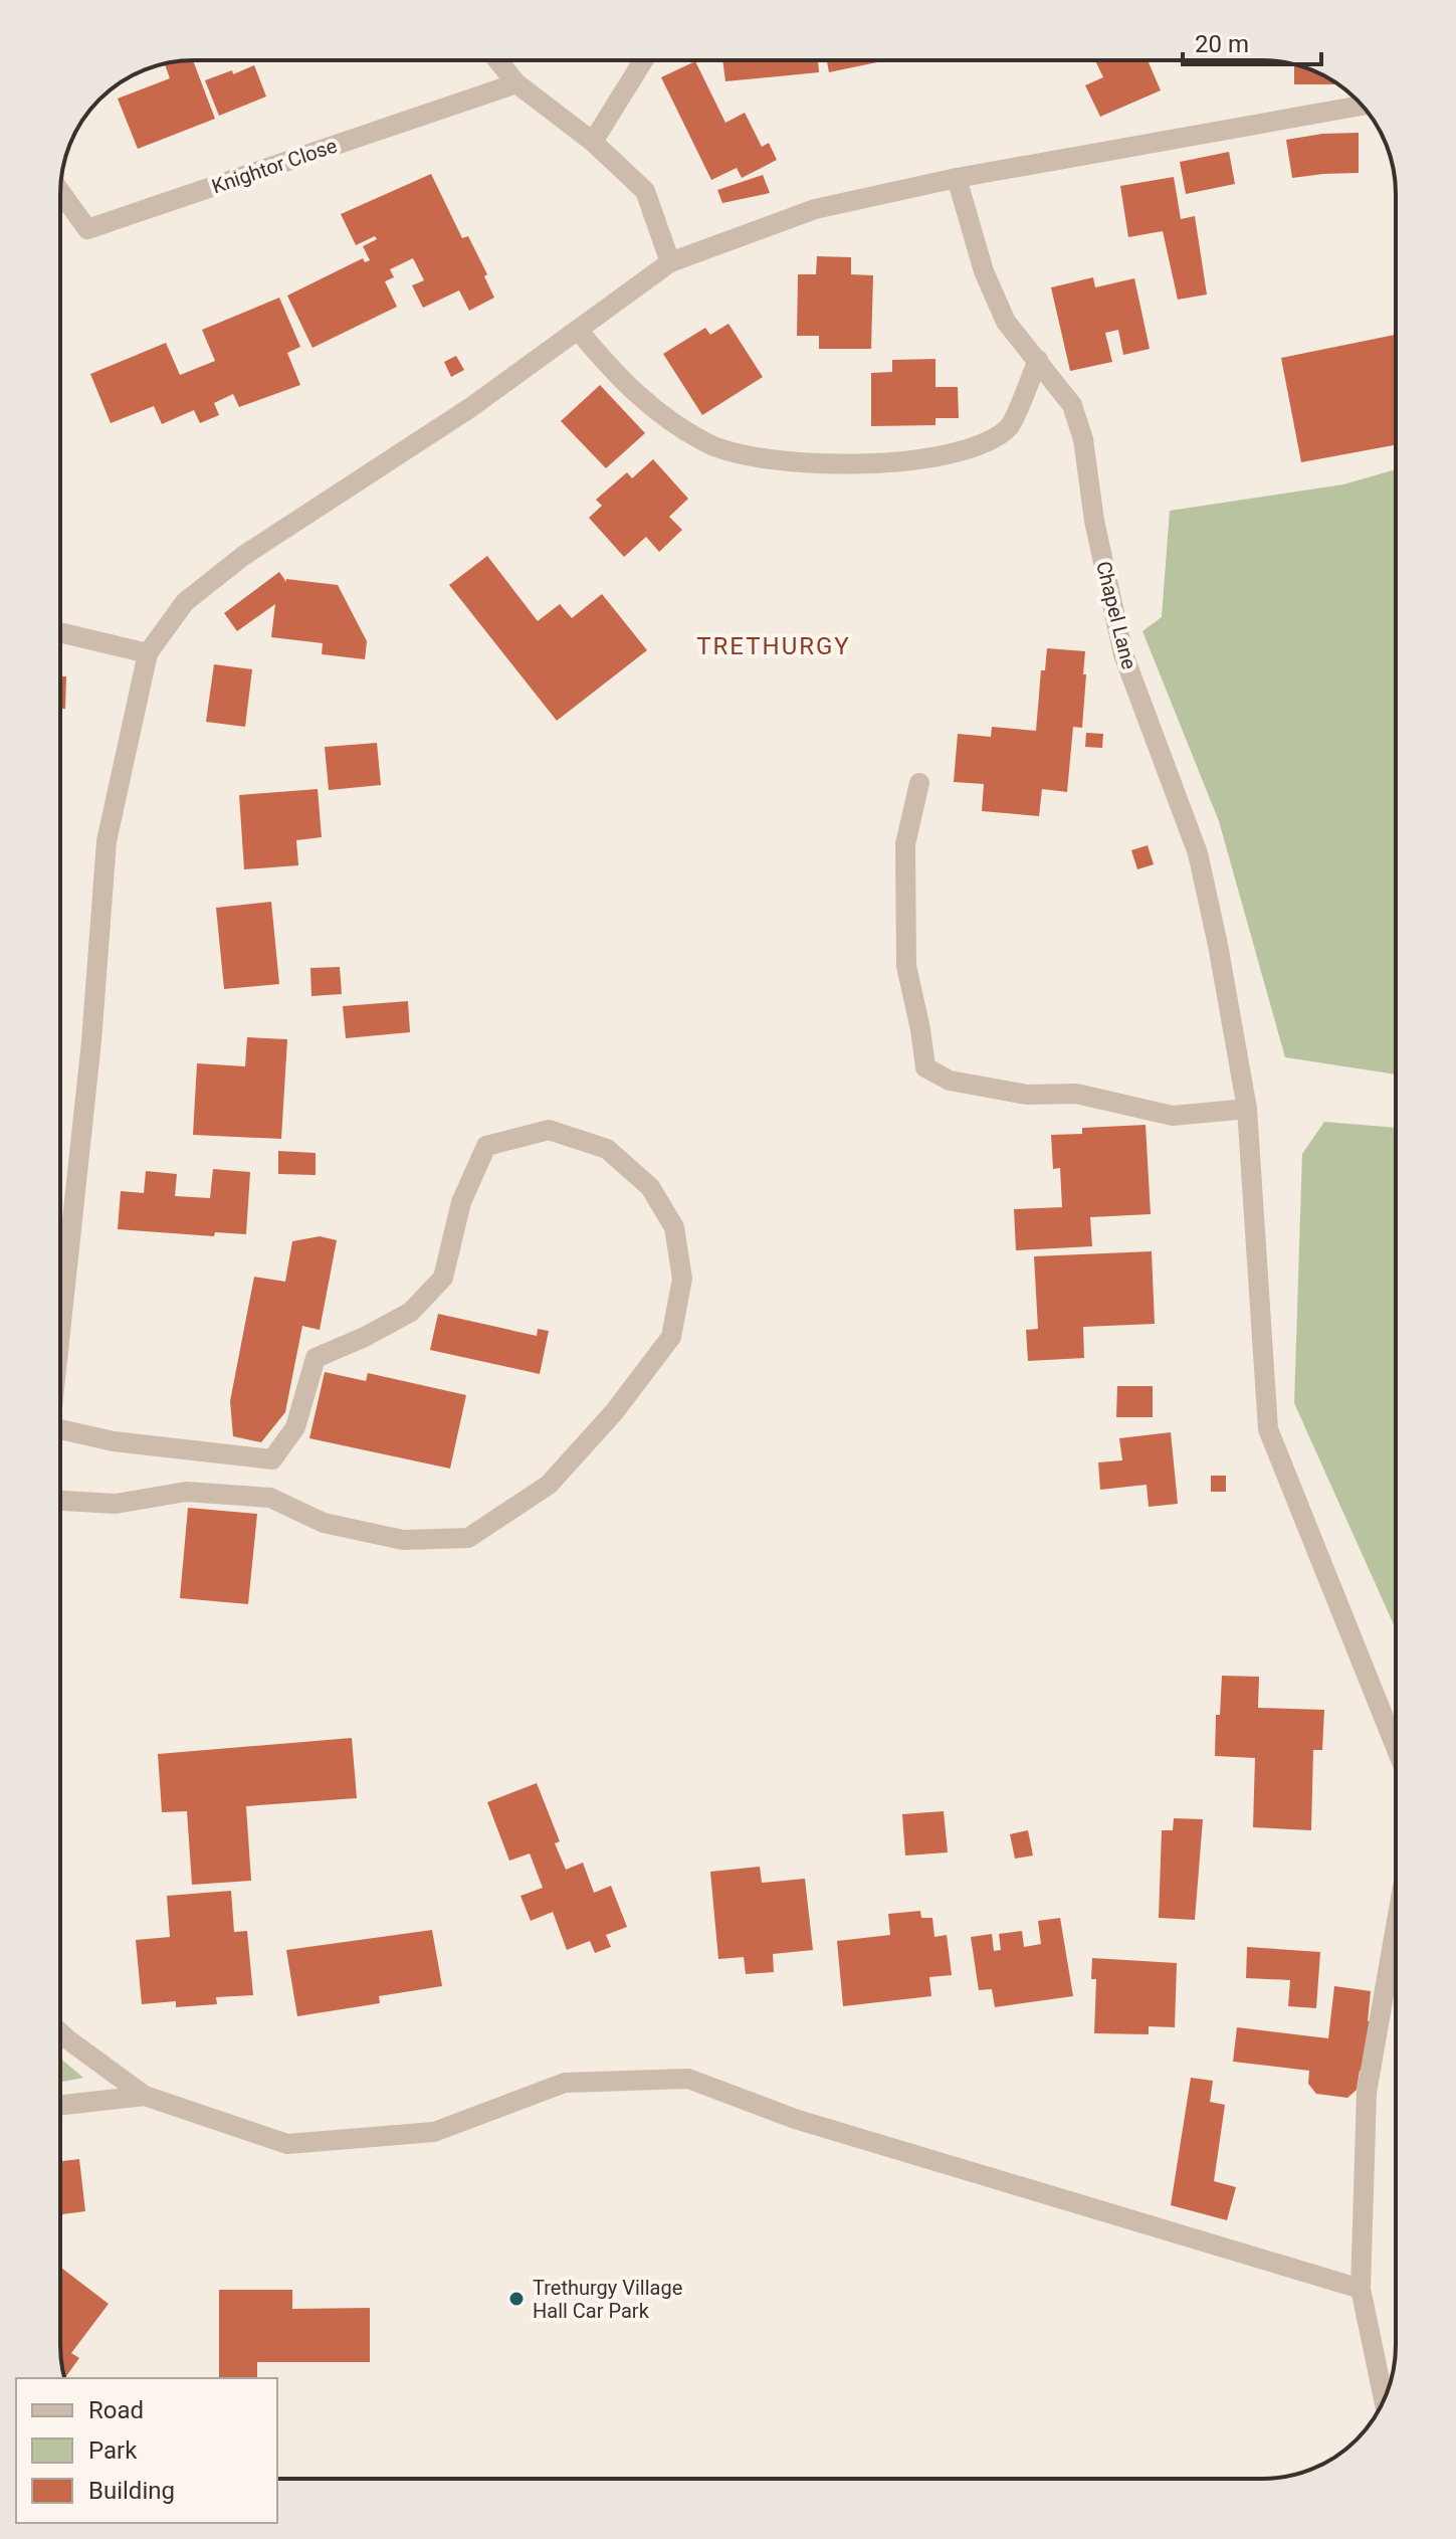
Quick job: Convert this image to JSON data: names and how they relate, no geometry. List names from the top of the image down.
{
  "streets": {
    "street": ["Knightor Close", "Chapel Lane"]
  },
  "districts": ["TRETHURGY"],
  "places": ["Trethurgy Village Hall Car Park"],
  "legend": ["Road", "Park", "Building"],
  "scale_bar": "20 m"
}
